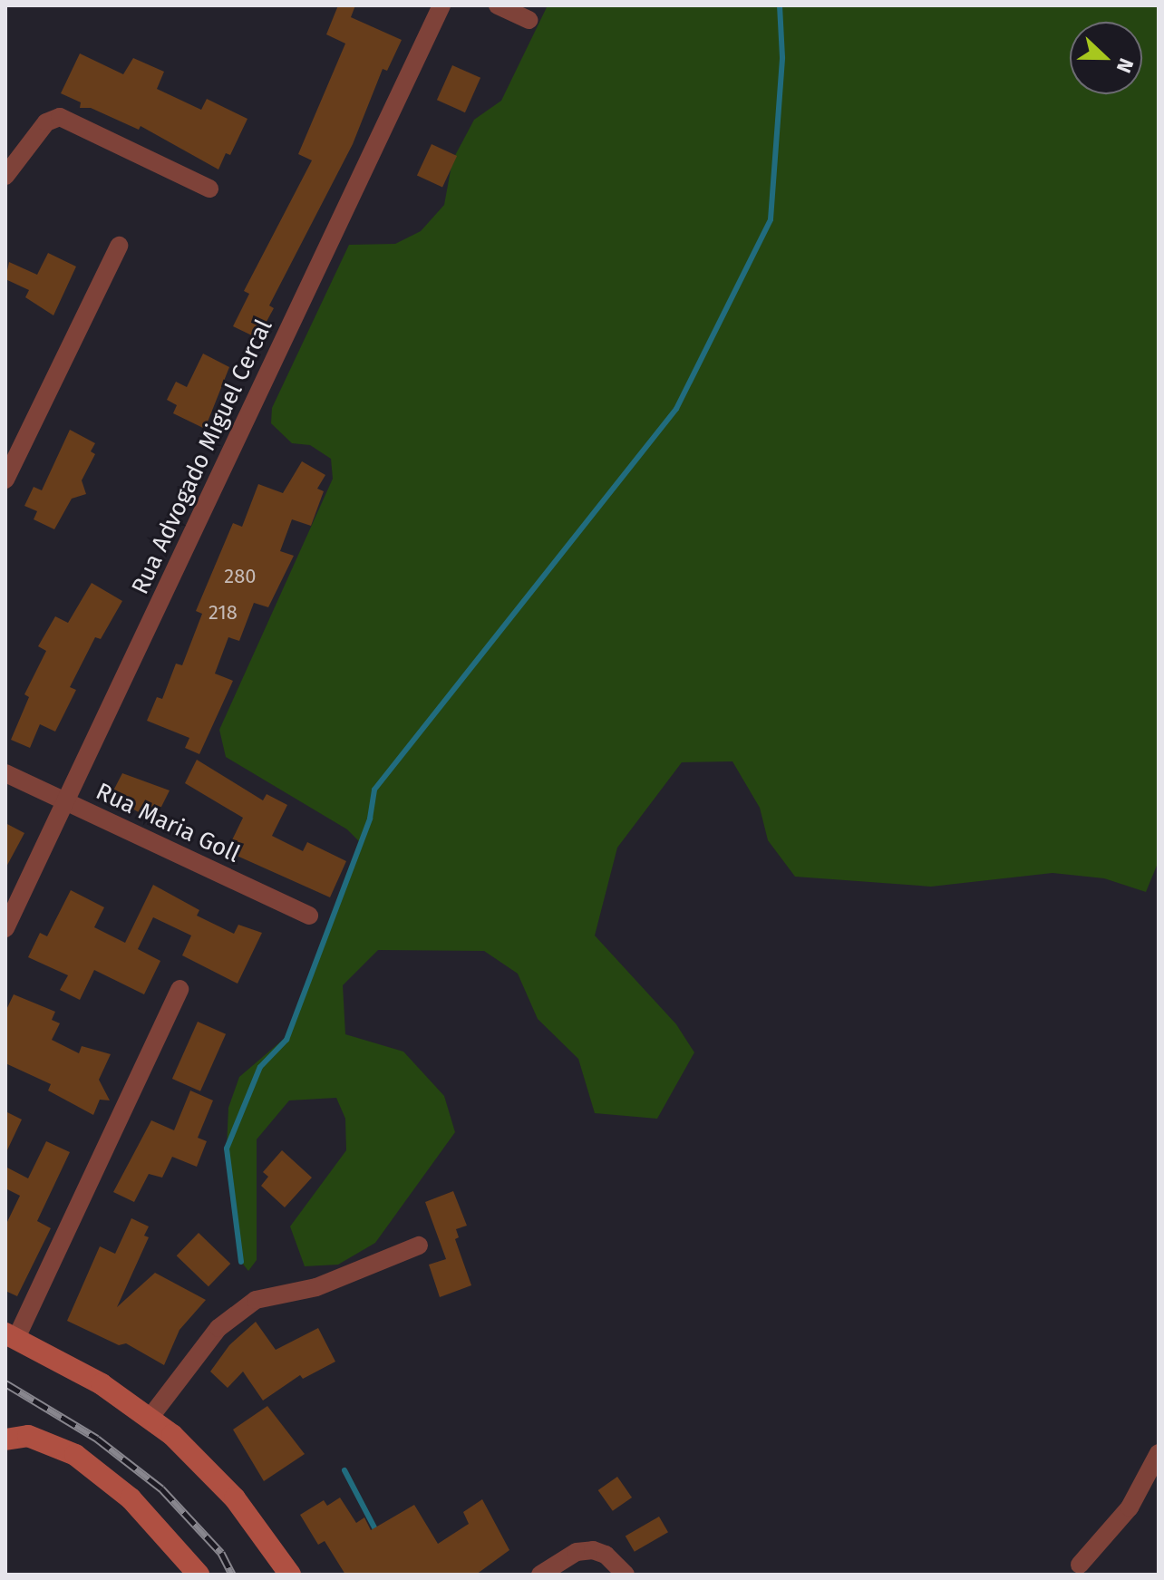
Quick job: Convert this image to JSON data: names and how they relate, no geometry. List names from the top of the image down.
{
  "streets": {
    "street": ["Rua Advogado Miguel Cercal", "Rua Maria Goll"]
  },
  "crossings": [
    ["Rua Advogado Miguel Cercal", "Rua Maria Goll"]
  ],
  "house_numbers": ["280", "218"],
  "north": "right"
}
